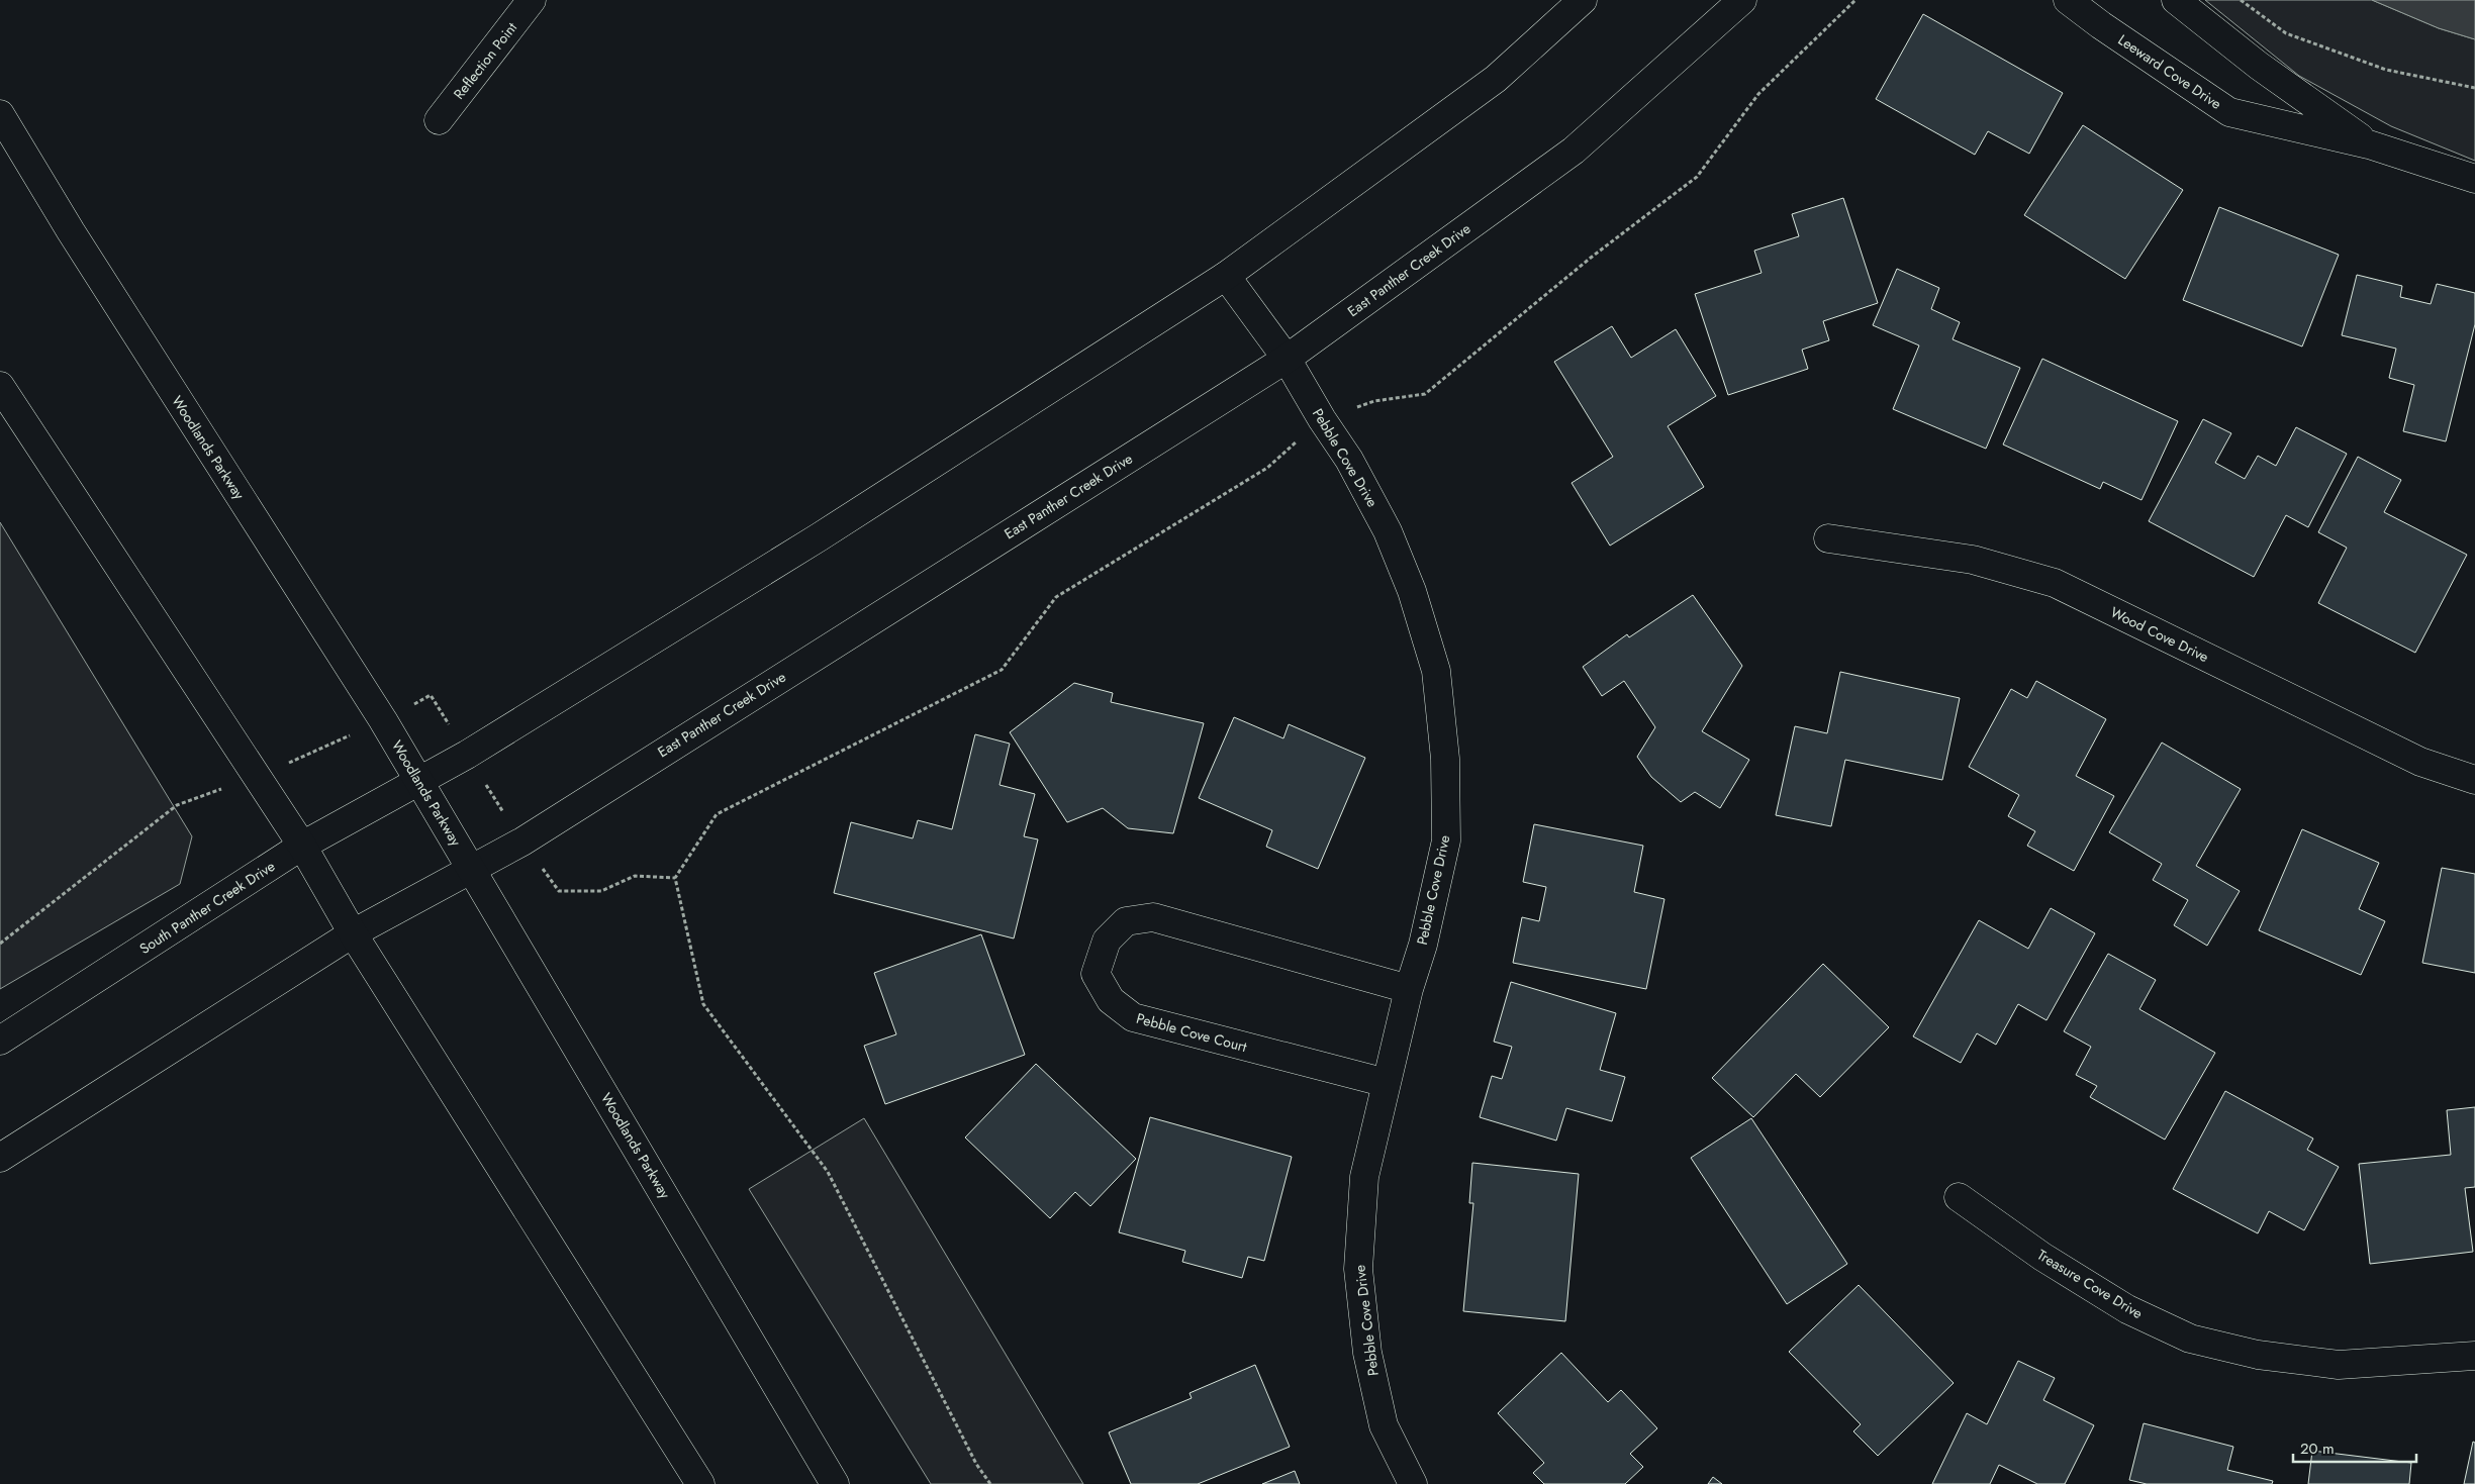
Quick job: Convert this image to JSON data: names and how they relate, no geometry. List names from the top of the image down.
{
  "streets": {
    "street": [
      "Reflection Point",
      "Leeward Cove Drive",
      "East Panther Creek Drive",
      "Woodlands Parkway",
      "Pebble Cove Drive",
      "Wood Cove Drive",
      "South Panther Creek Drive",
      "Pebble Cove Court",
      "Treasure Cove Drive"
    ]
  },
  "crossings": [
    ["East Panther Creek Drive", "Woodlands Parkway"],
    ["East Panther Creek Drive", "Pebble Cove Drive"],
    ["Woodlands Parkway", "South Panther Creek Drive"],
    ["Pebble Cove Drive", "Pebble Cove Court"]
  ],
  "scale_bar": "20 m"
}
